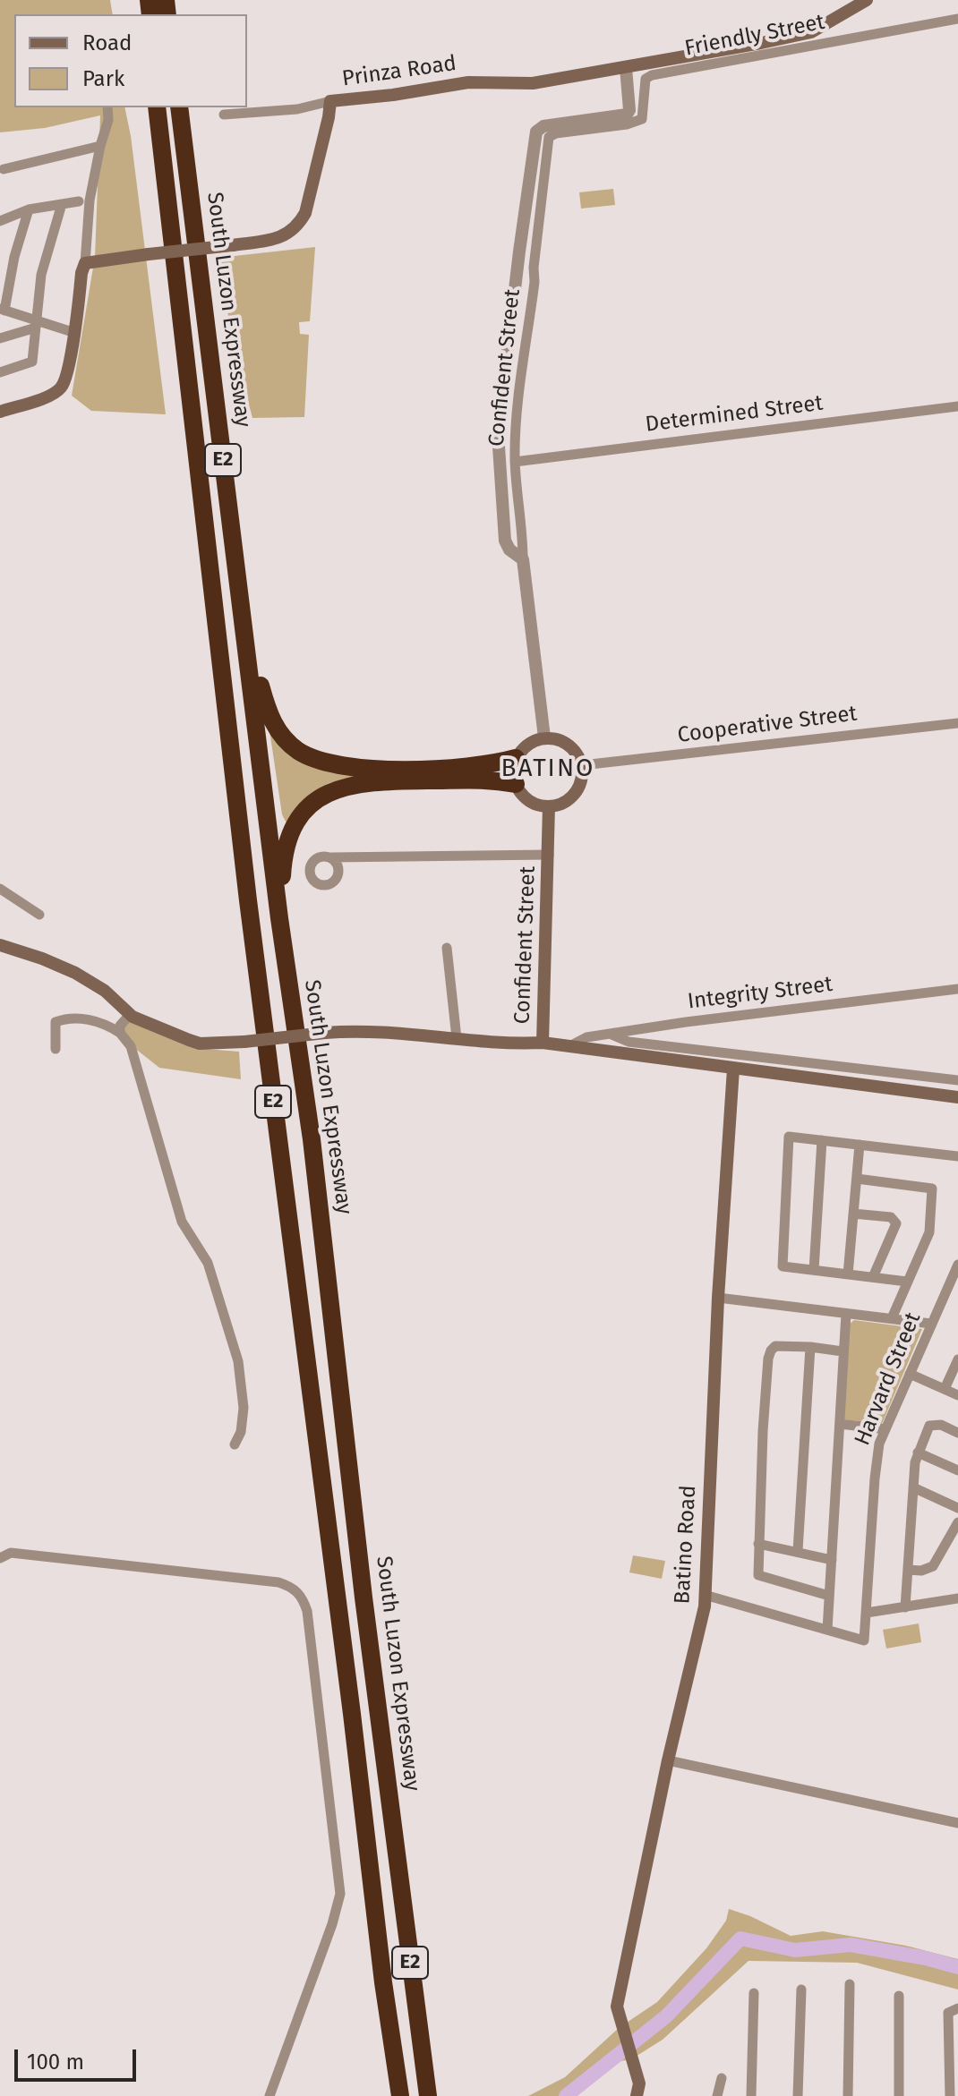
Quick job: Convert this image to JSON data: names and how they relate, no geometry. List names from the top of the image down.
{
  "streets": {
    "highway": ["South Luzon Expressway", "E2"],
    "main road": ["Prinza Road", "Confident Street", "Batino Road"],
    "street": [
      "Friendly Street",
      "Determined Street",
      "Cooperative Street",
      "Integrity Street",
      "Harvard Street"
    ]
  },
  "crossings": [
    ["Friendly Street", "Confident Street"],
    ["Confident Street", "Determined Street"],
    ["Confident Street", "Cooperative Street"]
  ],
  "districts": ["BATINO"],
  "legend": ["Road", "Park"],
  "scale_bar": "100 m"
}
